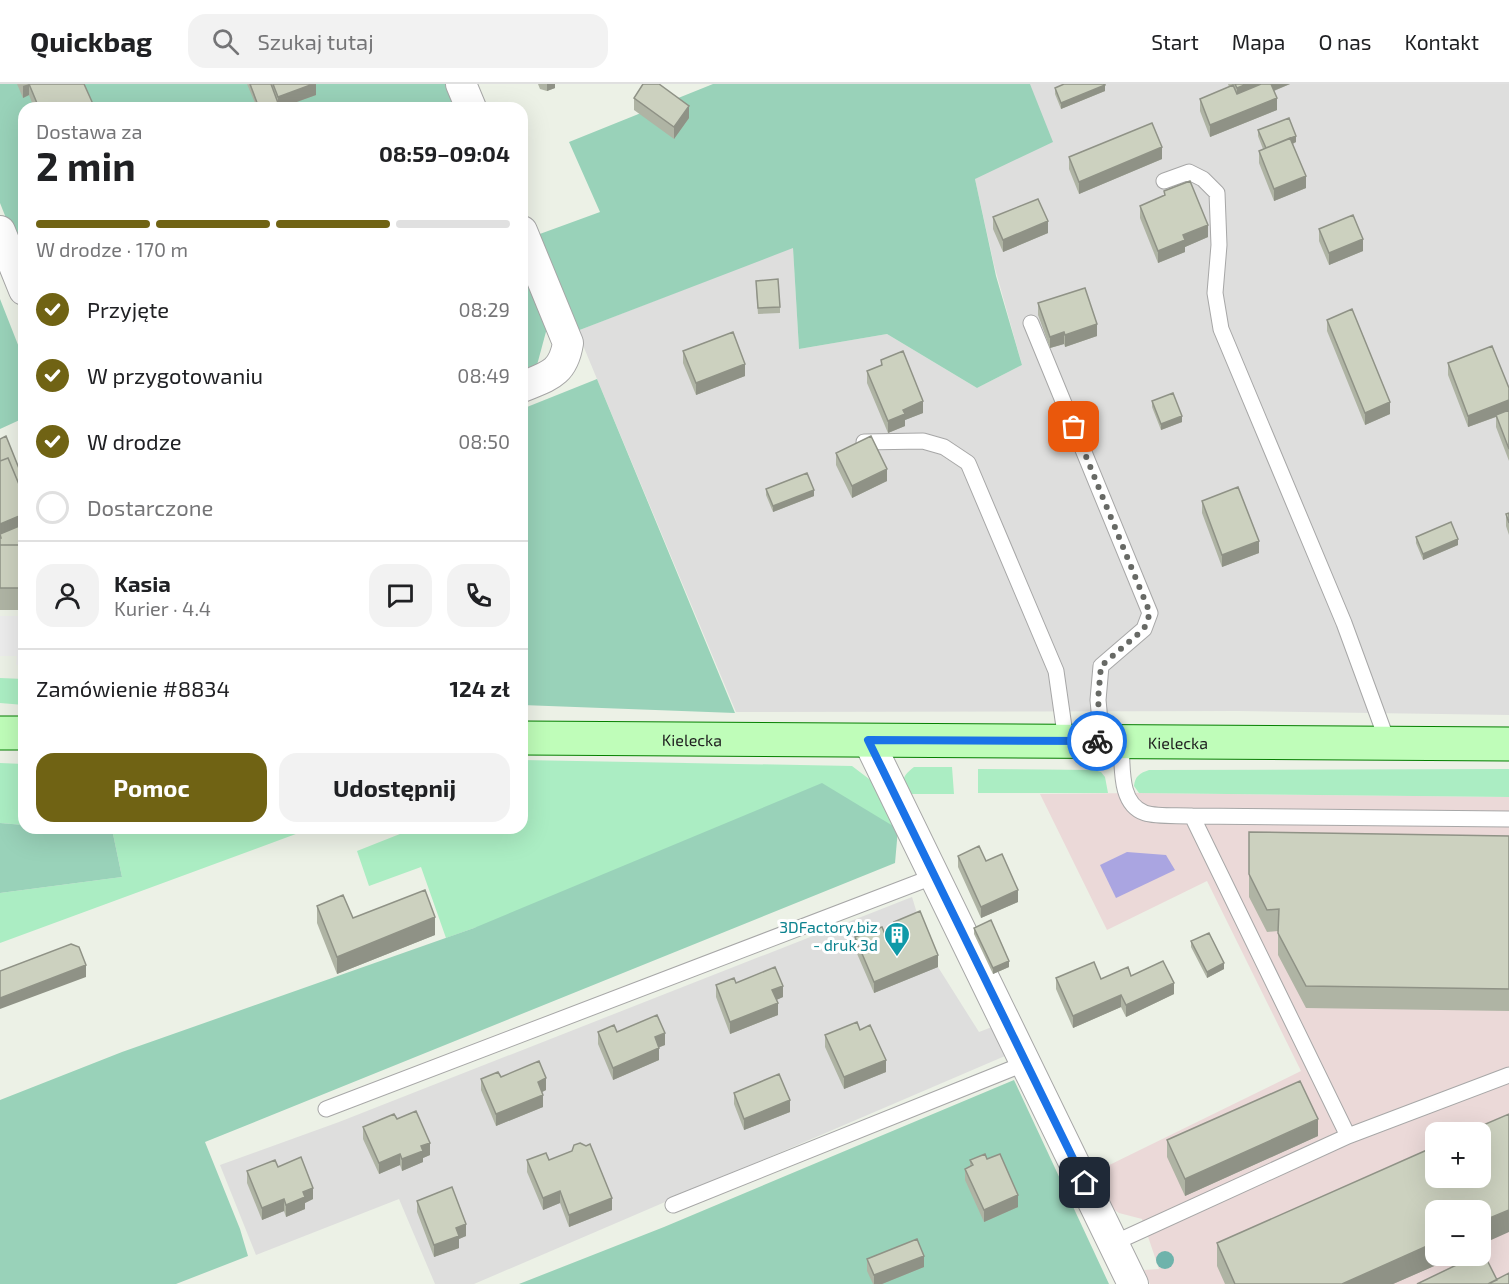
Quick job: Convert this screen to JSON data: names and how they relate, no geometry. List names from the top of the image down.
{
  "streets": {
    "main road": ["Kielecka"]
  },
  "places": {
    "building": ["3DFactory.biz - druk 3d"]
  },
  "page": {
    "header": "Quickbag",
    "search": "Szukaj tutaj",
    "nav": [
      "Start",
      "Mapa",
      "O nas",
      "Kontakt"
    ],
    "heading": ["2 min", "Dostawa za", "08:59–09:04"],
    "panel": [
      "Kasia",
      "Kurier · 4.4",
      "Zamówienie #8834",
      "124 zł"
    ],
    "bar": "W drodze · 170 m",
    "list": [
      ["Przyjęte", "08:29"],
      ["W przygotowaniu", "08:49"],
      ["W drodze", "08:50"],
      "Dostarczone"
    ],
    "buttons": ["Pomoc", "Udostępnij"],
    "map_buttons": ["+", "−"]
  }
}
